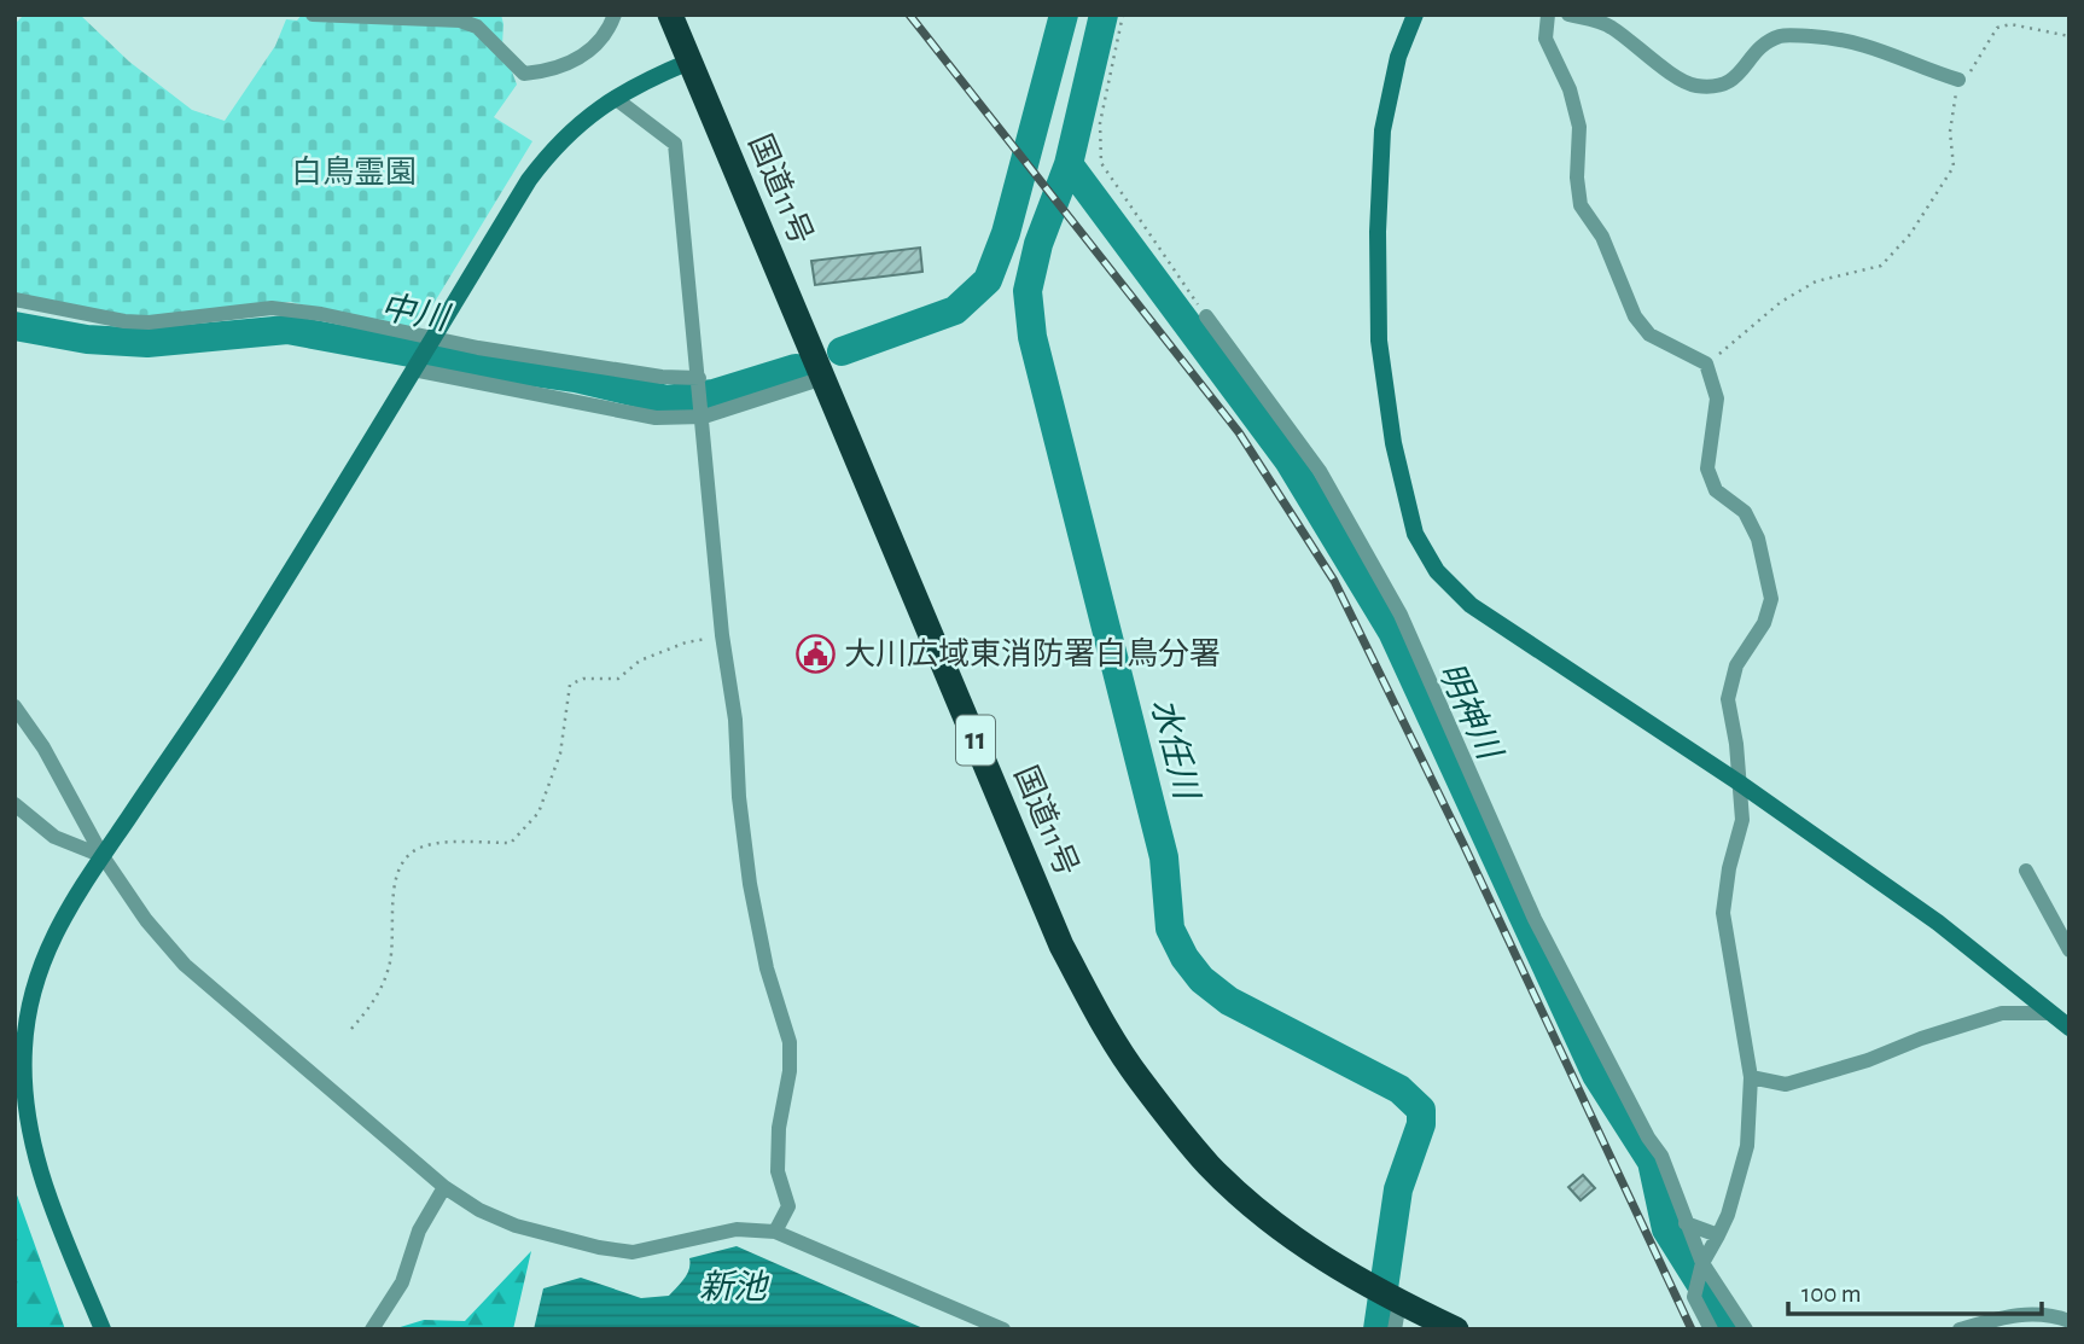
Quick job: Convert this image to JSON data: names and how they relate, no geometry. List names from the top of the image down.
{
  "streets": {
    "highway": ["国道11号", "11"]
  },
  "water": [
    "中川",
    "明神川",
    "水任川",
    "新池"
  ],
  "parks": ["白鳥霊園"],
  "places": {
    "public building": ["大川広域東消防署白鳥分署"]
  },
  "scale_bar": "100 m"
}
